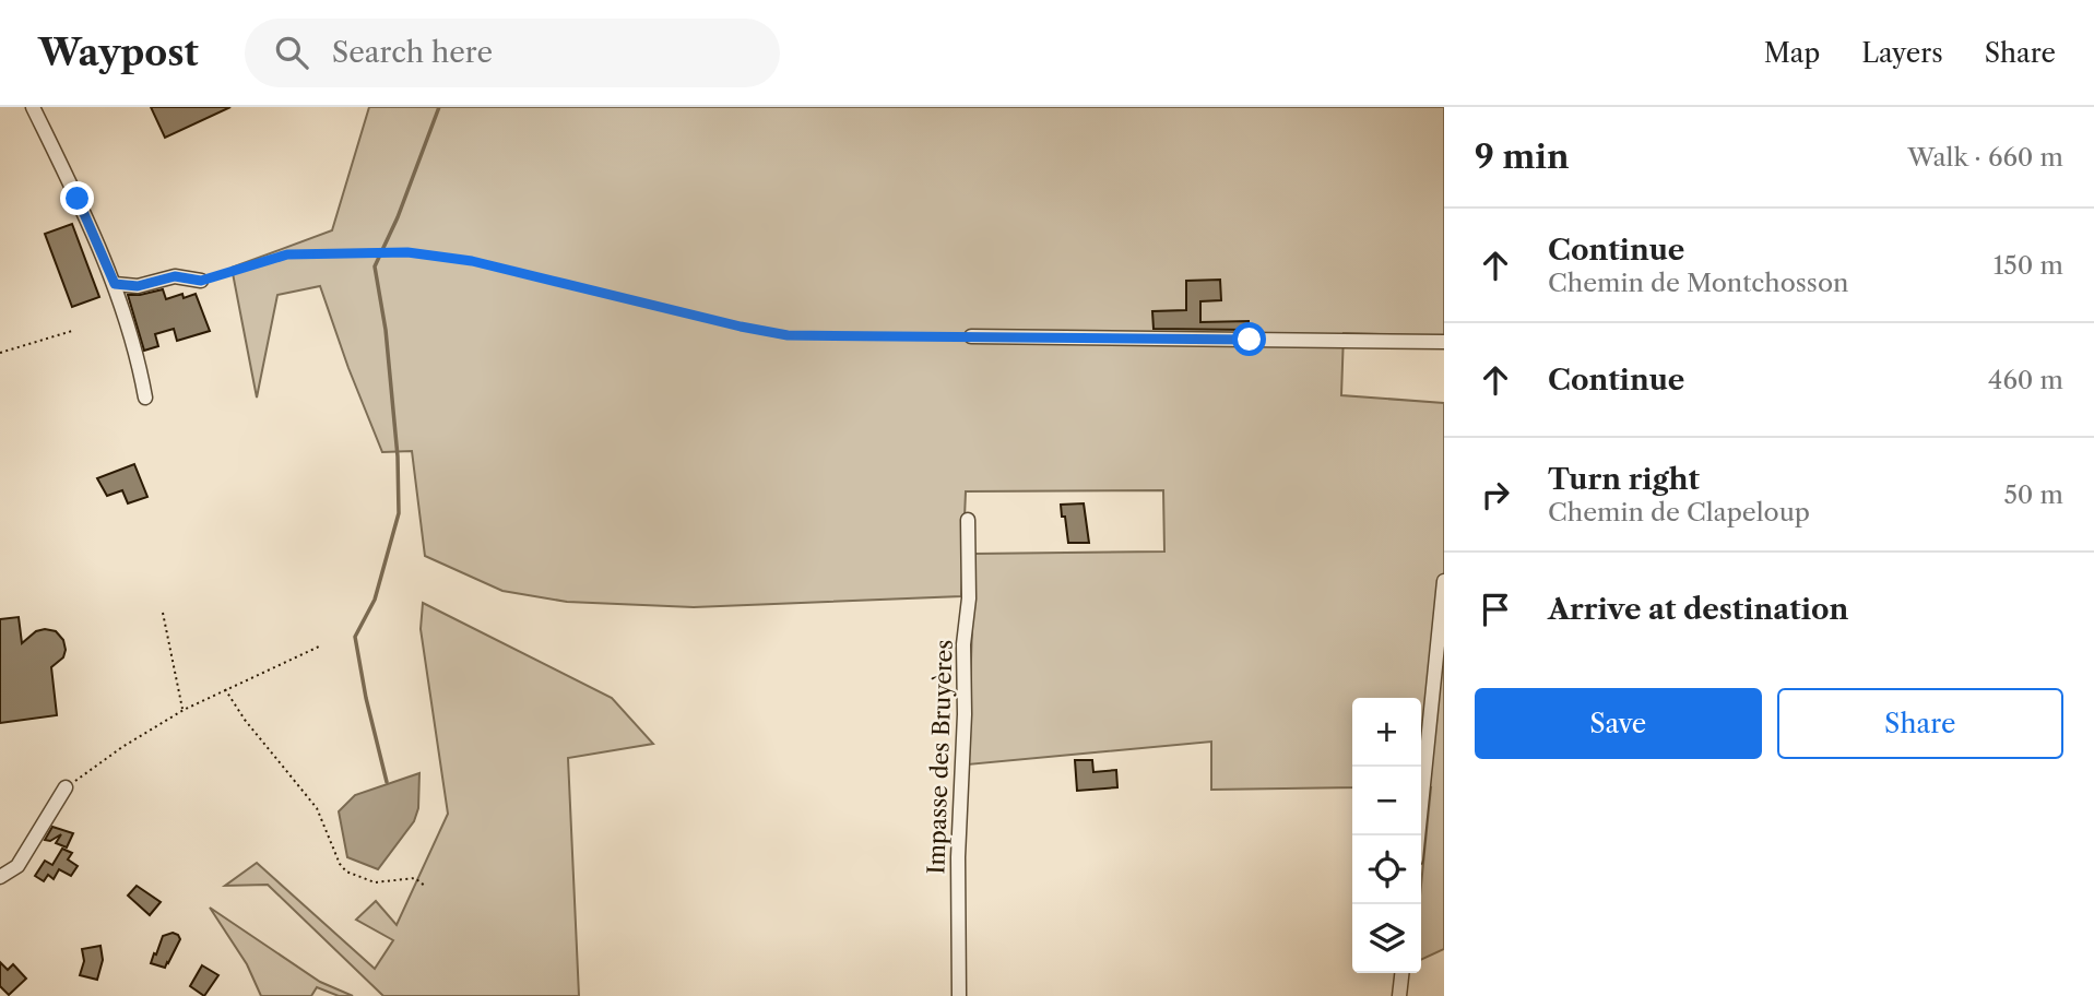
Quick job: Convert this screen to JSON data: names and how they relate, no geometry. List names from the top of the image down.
{
  "streets": {
    "street": ["Impasse des Bruyères"]
  },
  "page": {
    "header": "Waypost",
    "search": "Search here",
    "nav": ["Map", "Layers", "Share"],
    "heading": ["9 min", "Walk · 660 m"],
    "list": [
      ["Continue", "Chemin de Montchosson", "150 m"],
      ["Continue", "460 m"],
      ["Turn right", "Chemin de Clapeloup", "50 m"],
      "Arrive at destination"
    ],
    "buttons": ["Save", "Share"],
    "map_buttons": ["+", "−"]
  }
}
